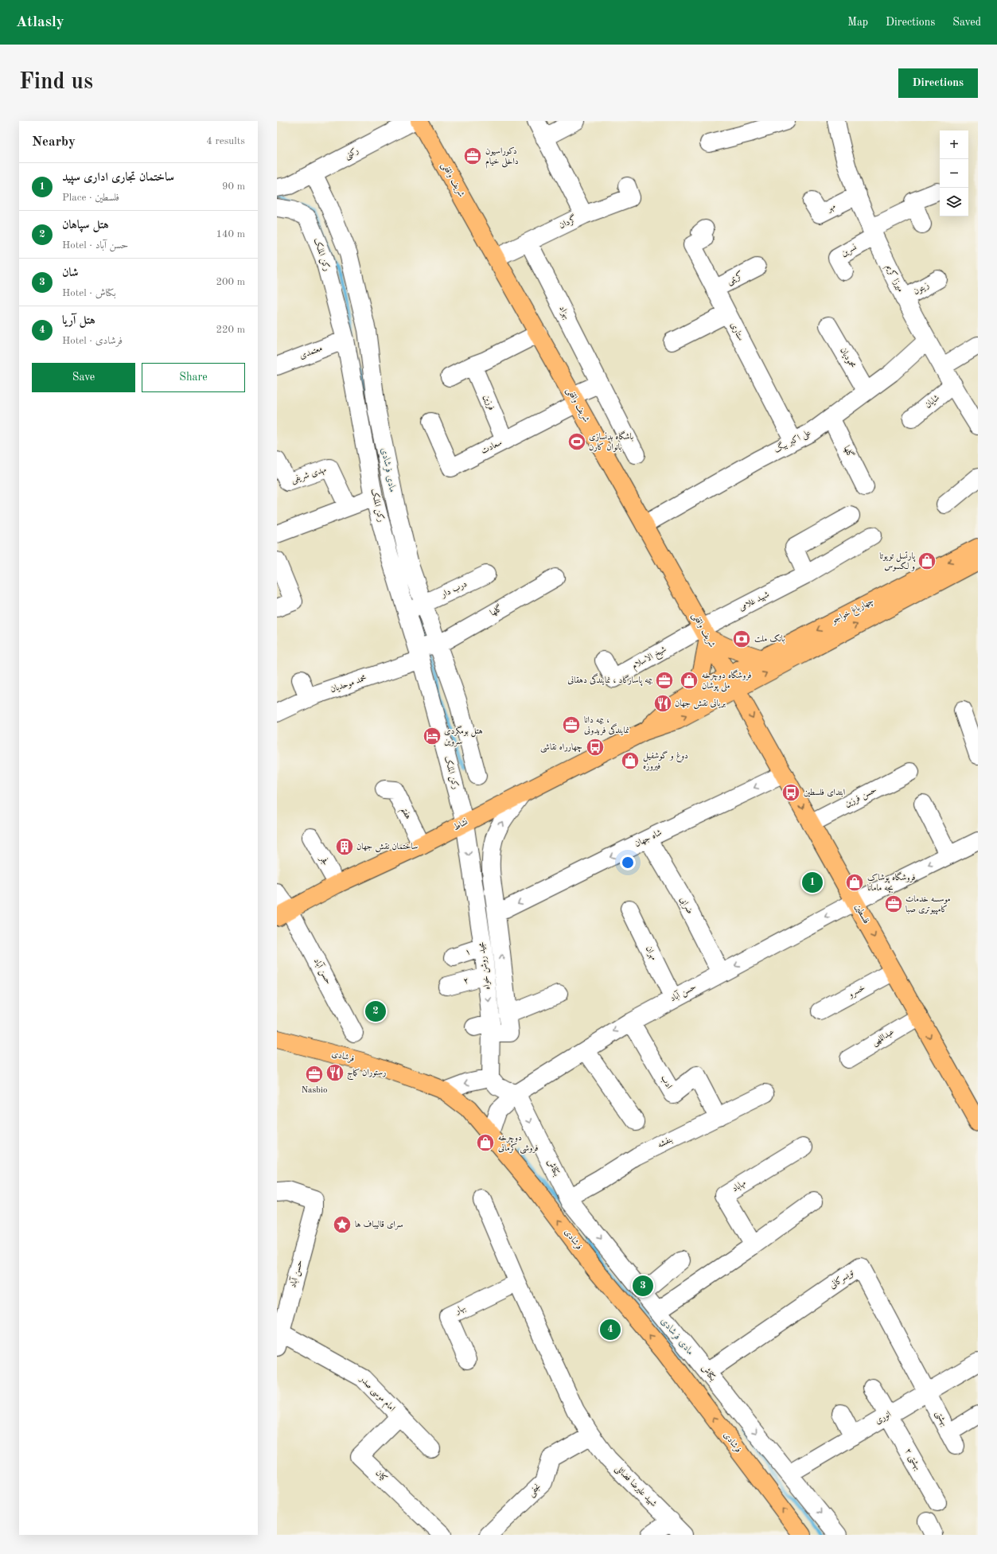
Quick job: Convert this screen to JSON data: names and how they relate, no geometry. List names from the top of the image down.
{
  "streets": {
    "main road": [
      "شریف واقفی",
      "چهارباغ خواجو",
      "نشاط",
      "فلسطین",
      "فرشادی"
    ],
    "street": [
      "رکنی",
      "مهر",
      "گردان",
      "نسرین",
      "رکن الملک",
      "کریمی",
      "میرزا کریم",
      "زیتون",
      "بهزاد",
      "ستاری",
      "معتمدی",
      "محمودیان",
      "شایان",
      "فرزین",
      "علی اکبر بیگ",
      "سعادت",
      "گلها",
      "مهدی شریفی",
      "درب دار",
      "شهید غلامی",
      "شیخ الاسلام",
      "محمد موحدیان",
      "حسن فرزین",
      "هفتم",
      "شاه جهان",
      "فجر",
      "ضرابی",
      "۱",
      "مهران",
      "مجید روشن خواه",
      "حسن آباد",
      "۲",
      "خسرو",
      "عبداللهی",
      "ادب",
      "بنفشه",
      "بکتاش",
      "مهاباد",
      "تویسرکانی",
      "بهار",
      "امام موسی صدر",
      "انوری",
      "بهشتی",
      "بهشتی ۲",
      "کیان",
      "شهید علیرضا فضائلی",
      "نجفی"
    ]
  },
  "crossings": [
    ["رکنی", "رکن الملک"],
    ["شریف واقفی", "گردان"],
    ["شریف واقفی", "علی اکبر بیگ"],
    ["شریف واقفی", "سعادت"],
    ["شریف واقفی", "شهید غلامی"],
    ["شریف واقفی", "چهارباغ خواجو"],
    ["شریف واقفی", "شیخ الاسلام"],
    ["شریف واقفی", "نشاط"],
    ["شریف واقفی", "فلسطین"],
    ["مهر", "میرزا کریم"],
    ["گردان", "بهزاد"],
    ["نسرین", "میرزا کریم"],
    ["رکن الملک", "معتمدی"],
    ["رکن الملک", "گلها"],
    ["رکن الملک", "درب دار"],
    ["رکن الملک", "محمد موحدیان"],
    ["رکن الملک", "نشاط"],
    ["رکن الملک", "مجید روشن خواه"],
    ["کریمی", "ستاری"],
    ["میرزا کریم", "زیتون"],
    ["میرزا کریم", "شایان"],
    ["میرزا کریم", "علی اکبر بیگ"],
    ["ستاری", "علی اکبر بیگ"],
    ["محمودیان", "علی اکبر بیگ"],
    ["فرزین", "سعادت"],
    ["علی اکبر بیگ", "گلها"],
    ["گلها", "محمد موحدیان"],
    ["شهید غلامی", "شیخ الاسلام"],
    ["چهارباغ خواجو", "نشاط"],
    ["چهارباغ خواجو", "فلسطین"],
    ["حسن فرزین", "فلسطین"],
    ["هفتم", "نشاط"],
    ["نشاط", "فجر"],
    ["نشاط", "فلسطین"],
    ["نشاط", "مجید روشن خواه"],
    ["نشاط", "حسن آباد"],
    ["شاه جهان", "ضرابی"],
    ["شاه جهان", "فلسطین"],
    ["شاه جهان", "مجید روشن خواه"],
    ["ضرابی", "حسن آباد"],
    ["فلسطین", "حسن آباد"],
    ["فلسطین", "خسرو"],
    ["فلسطین", "عبداللهی"],
    ["۱", "مجید روشن خواه"],
    ["مهران", "حسن آباد"],
    ["مجید روشن خواه", "۲"],
    ["حسن آباد", "فرشادی"],
    ["حسن آباد", "ادب"],
    ["حسن آباد", "بکتاش"],
    ["حسن آباد", "امام موسی صدر"],
    ["ادب", "بنفشه"],
    ["بنفشه", "بکتاش"],
    ["بکتاش", "تویسرکانی"],
    ["بکتاش", "انوری"],
    ["تویسرکانی", "انوری"],
    ["تویسرکانی", "بهشتی"],
    ["امام موسی صدر", "کیان"],
    ["انوری", "بهشتی"],
    ["انوری", "بهشتی ۲"],
    ["شهید علیرضا فضائلی", "نجفی"]
  ],
  "one_way": ["شاه جهان", "فلسطین", "فرشادی"],
  "water": ["مادی فرشادی"],
  "places": {
    "office": [
      "دکوراسیون داخلی خیام",
      "بیمه پاسارگاد ، نمایندگی دهقانی",
      "بیمه دانا ، نمایندگی فریدونی",
      "موسسه خدمات کامپیوتری صبا",
      "Nasbio"
    ],
    "sports": ["باشگاه بدنسازی بانوان کارن"],
    "shop": [
      "پارتسل تویوتا و لکسوس",
      "فروشگاه دوچرخه ملی پوشان",
      "دوغ و گوشفیل فیروزه",
      "فروشگاه پوشاک بچه مامانا",
      "دوچرخه فروشی کرمانی"
    ],
    "bank": ["بانک ملت"],
    "restaurant": ["بریانی نقش جهان", "رستوران کماج"],
    "hotel": ["هتل بومگردی سروین"],
    "bus stop": ["چهارراه نقاشی", "ابتدای فلسطین"],
    "building": ["ساختمان نقش جهان"],
    "place": ["سرای قالیباف ها"]
  },
  "page": {
    "header": "Atlasly",
    "nav": ["Map", "Directions", "Saved"],
    "buttons": [
      "Directions",
      ["Save", "Share"]
    ],
    "title": "Find us",
    "heading": ["Nearby", "4 results"],
    "map_buttons": ["+", "−"],
    "list": [
      {
        "mark": "1",
        "name": "ساختمان تجاری اداری سپید",
        "note": "Place · فلسطین",
        "value": "90 m"
      },
      {
        "mark": "2",
        "name": "هتل سپاهان",
        "note": "Hotel · حسن آباد",
        "value": "140 m"
      },
      {
        "mark": "3",
        "name": "شان",
        "note": "Hotel · بکتاش",
        "value": "200 m"
      },
      {
        "mark": "4",
        "name": "هتل آریا",
        "note": "Hotel · فرشادی",
        "value": "220 m"
      }
    ],
    "pins": [
      "1",
      "2",
      "3",
      "4"
    ]
  }
}
